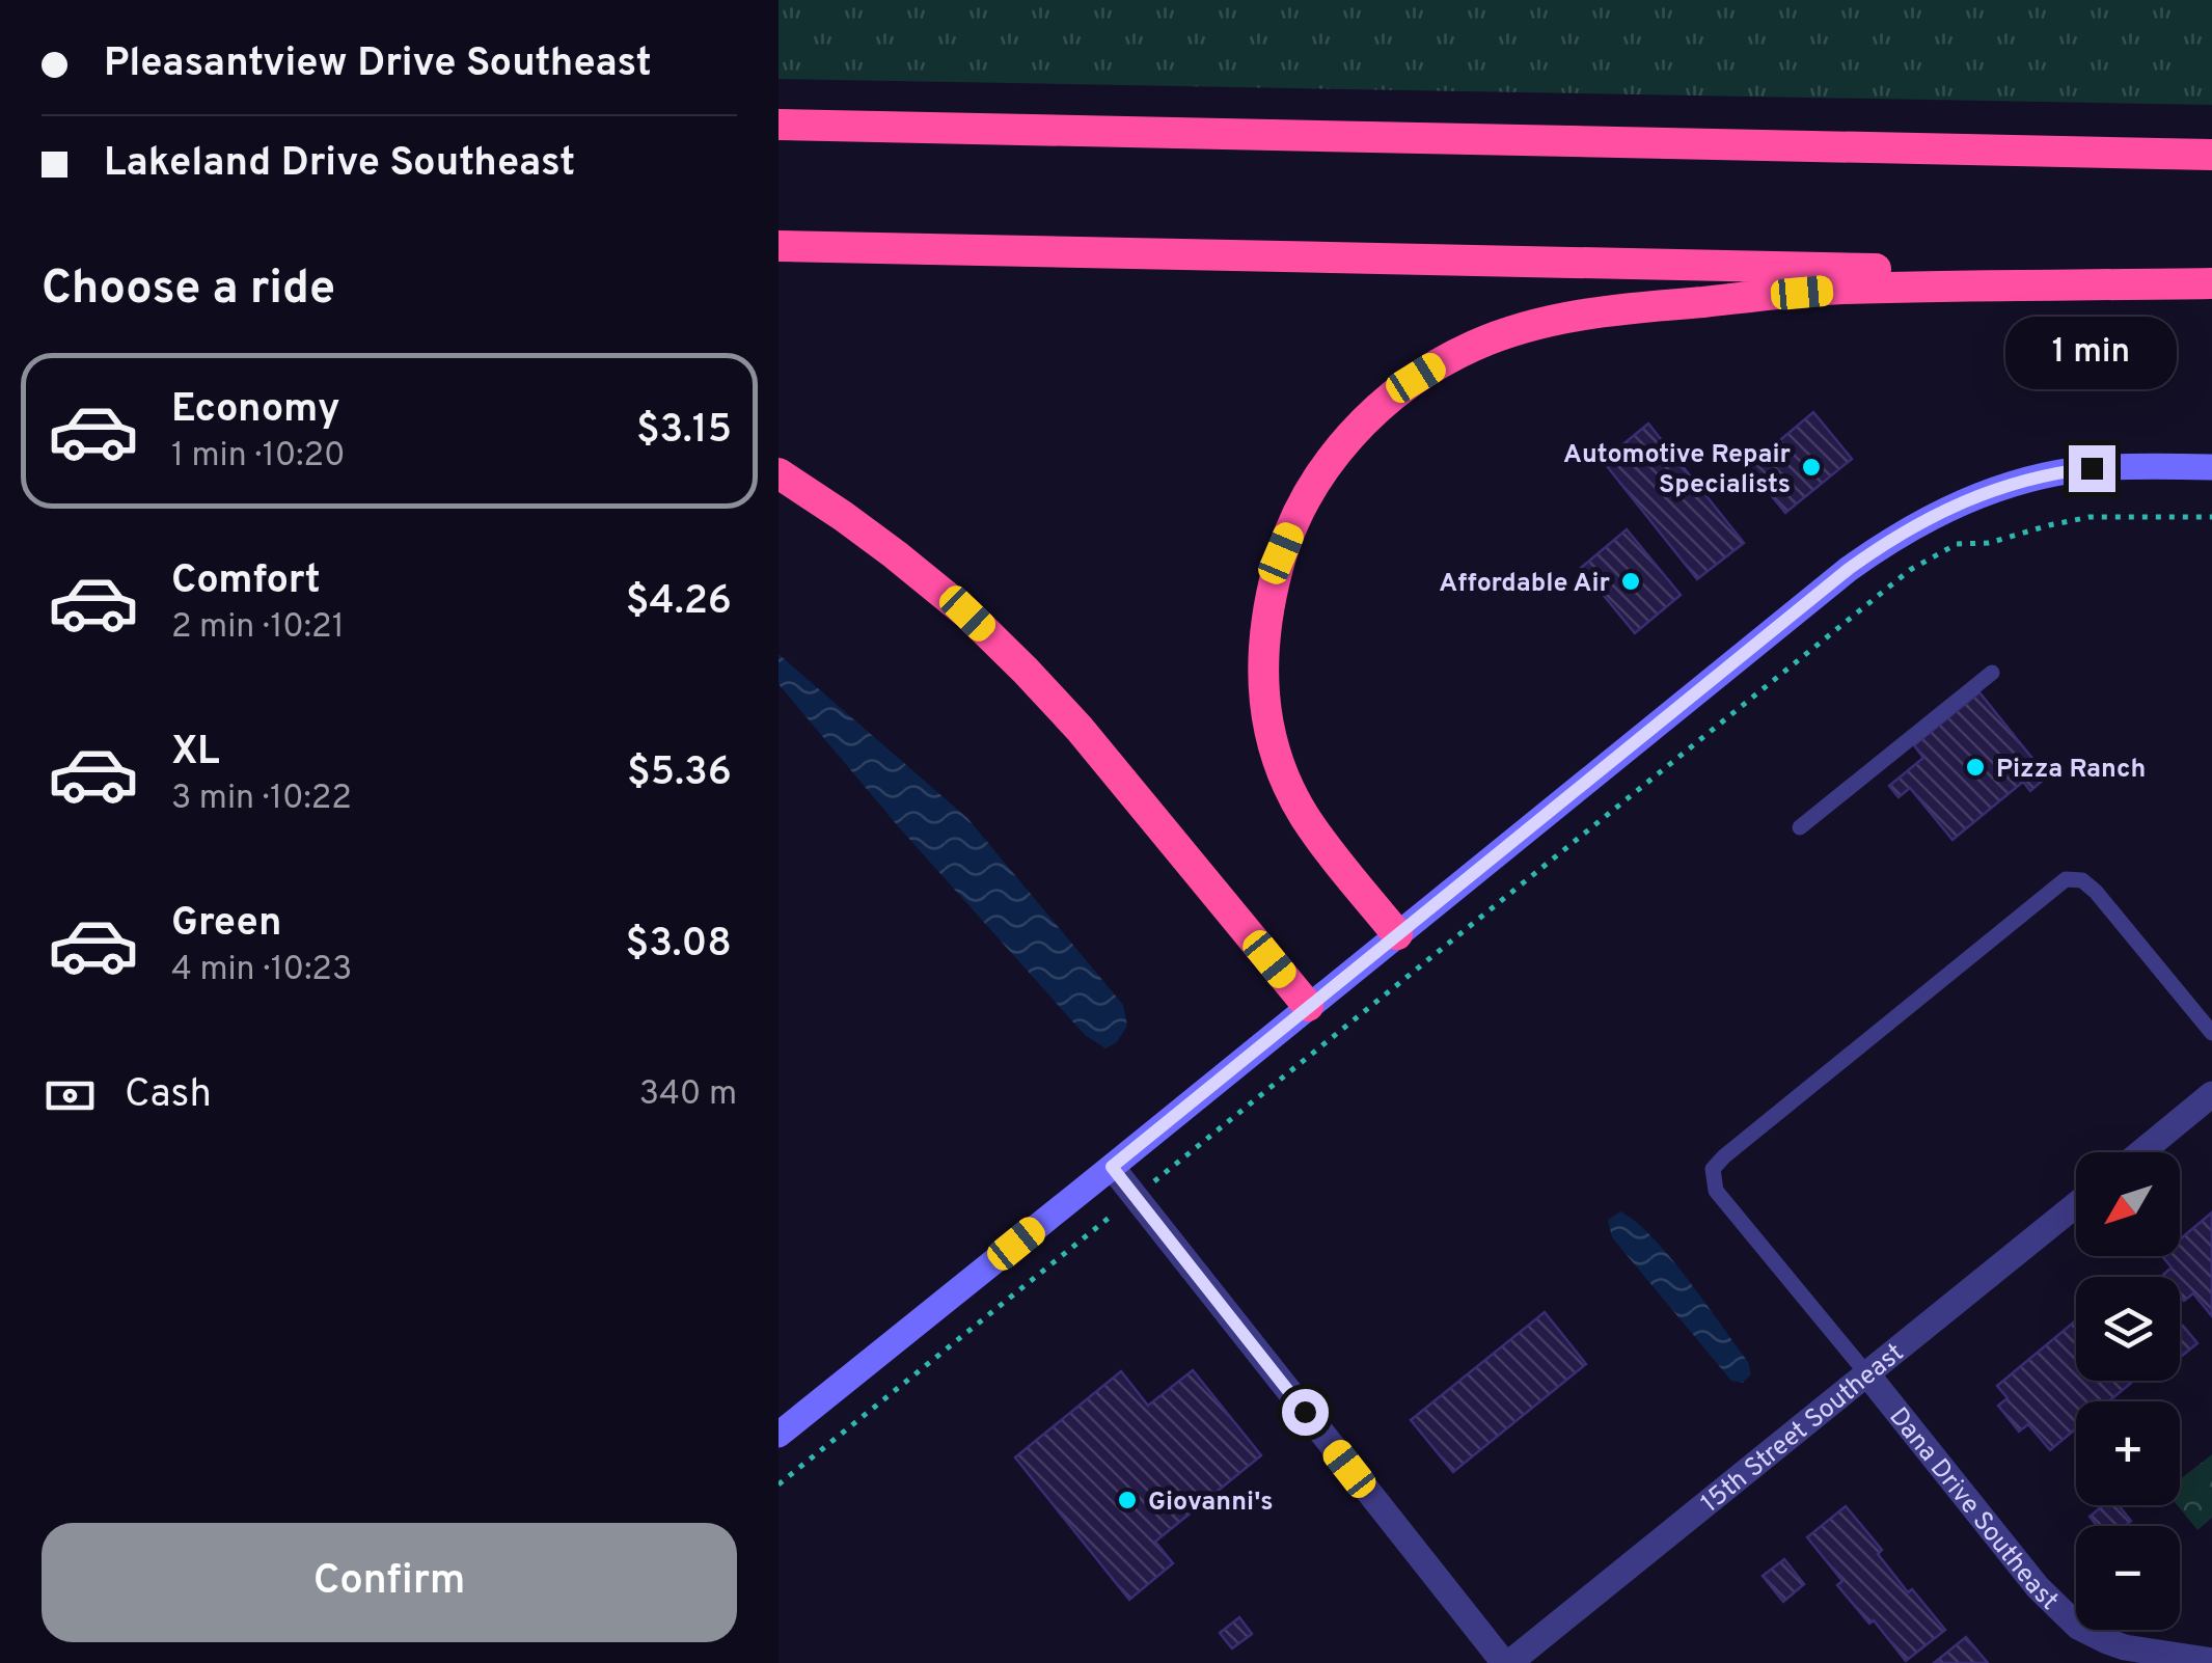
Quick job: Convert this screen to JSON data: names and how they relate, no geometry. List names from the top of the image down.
{
  "streets": {
    "street": ["15th Street Southeast", "Dana Drive Southeast"]
  },
  "crossings": [
    ["15th Street Southeast", "Dana Drive Southeast"]
  ],
  "places": [
    "Automotive Repair Specialists",
    "Affordable Air",
    "Pizza Ranch",
    "Giovanni's"
  ],
  "north": "bottom left",
  "page": {
    "banner": ["Pleasantview Drive Southeast", "Lakeland Drive Southeast"],
    "heading": "Choose a ride",
    "bubble": "1 min",
    "list": [
      {
        "name": "Economy",
        "note": "1 min · 10:20",
        "value": "$3.15"
      },
      {
        "name": "Comfort",
        "note": "2 min · 10:21",
        "value": "$4.26"
      },
      {
        "name": "XL",
        "note": "3 min · 10:22",
        "value": "$5.36"
      },
      {
        "name": "Green",
        "note": "4 min · 10:23",
        "value": "$3.08"
      }
    ],
    "pay": ["Cash", "340 m"],
    "map_buttons": ["+", "−"],
    "buttons": "Confirm"
  }
}
